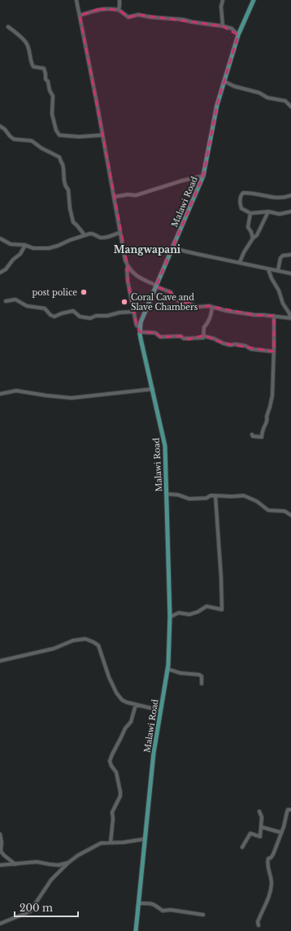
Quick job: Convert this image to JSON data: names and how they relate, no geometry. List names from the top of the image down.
{
  "streets": {
    "main road": ["Malawi Road"]
  },
  "districts": ["Mangwapani"],
  "places": ["post police", "Coral Cave and Slave Chambers"],
  "scale_bar": "200 m"
}
